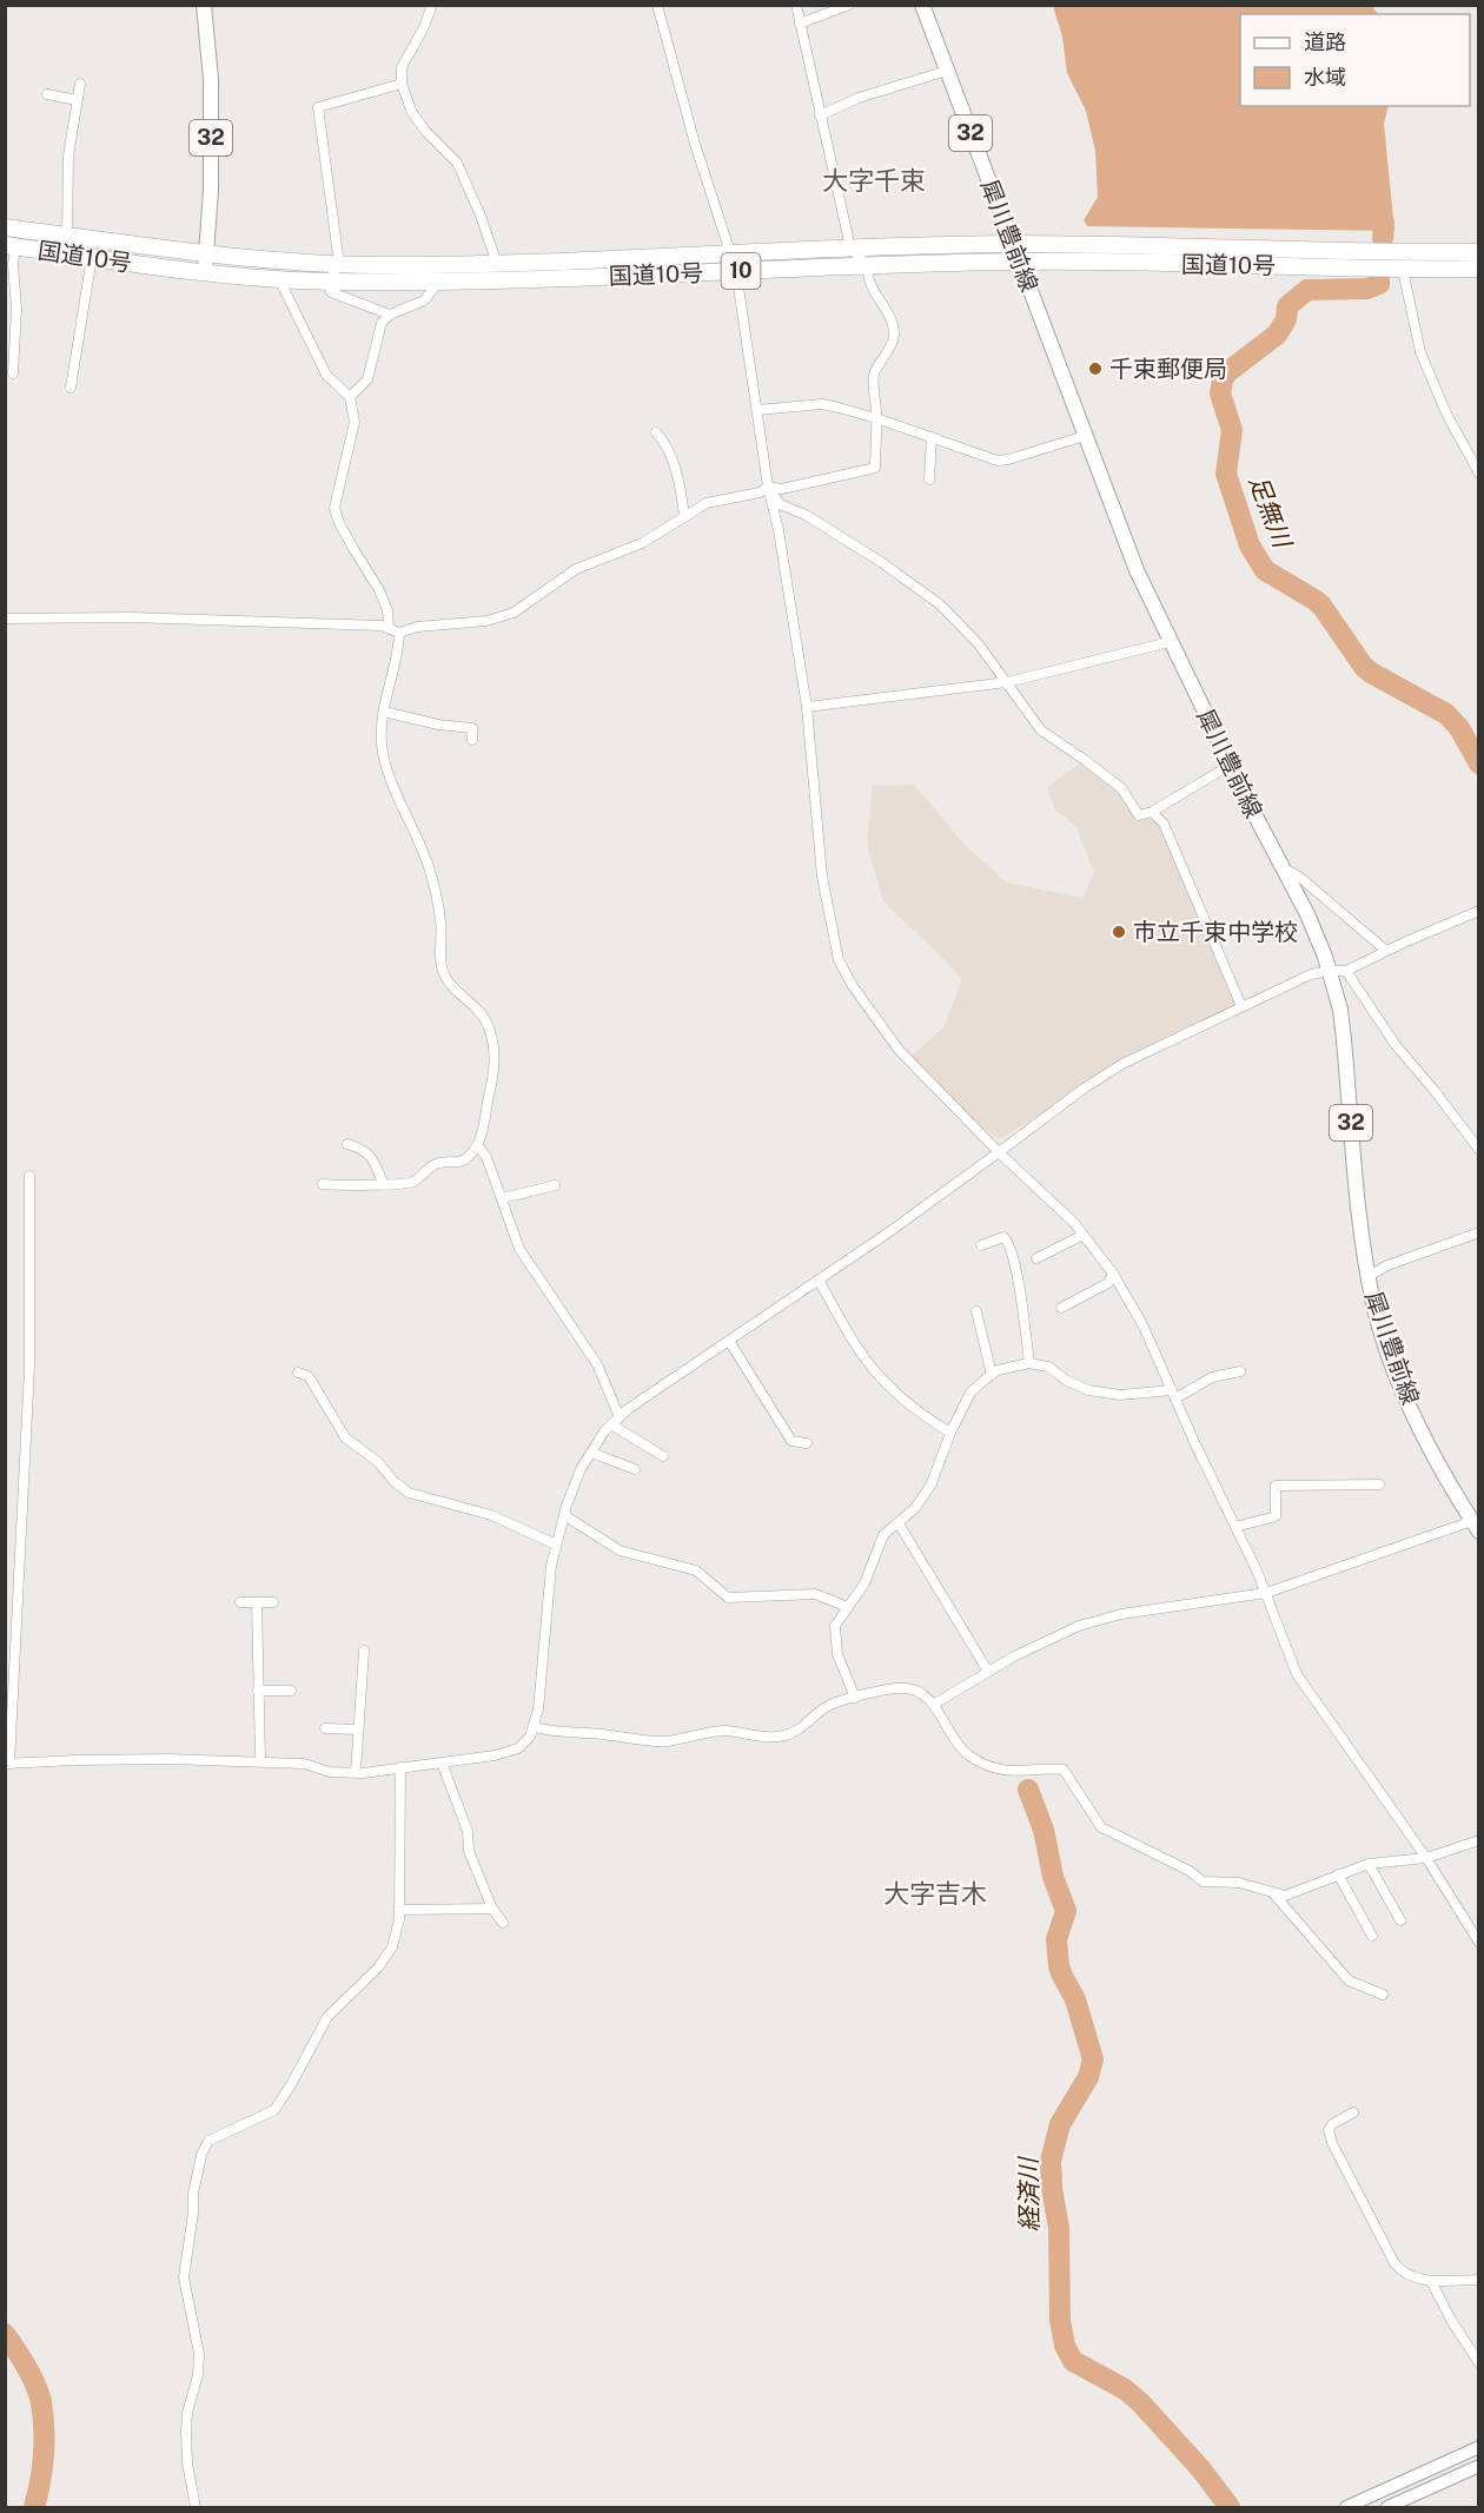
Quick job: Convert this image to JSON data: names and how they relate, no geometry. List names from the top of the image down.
{
  "streets": {
    "highway": ["国道10号", "10"],
    "main road": ["32", "犀川豊前線"]
  },
  "crossings": [
    ["32", "国道10号"],
    ["犀川豊前線", "国道10号"]
  ],
  "districts": ["大字千束", "大字吉木"],
  "water": ["足無川", "経済川"],
  "places": ["千束郵便局", "市立千束中学校"],
  "legend": ["道路", "水域"]
}
